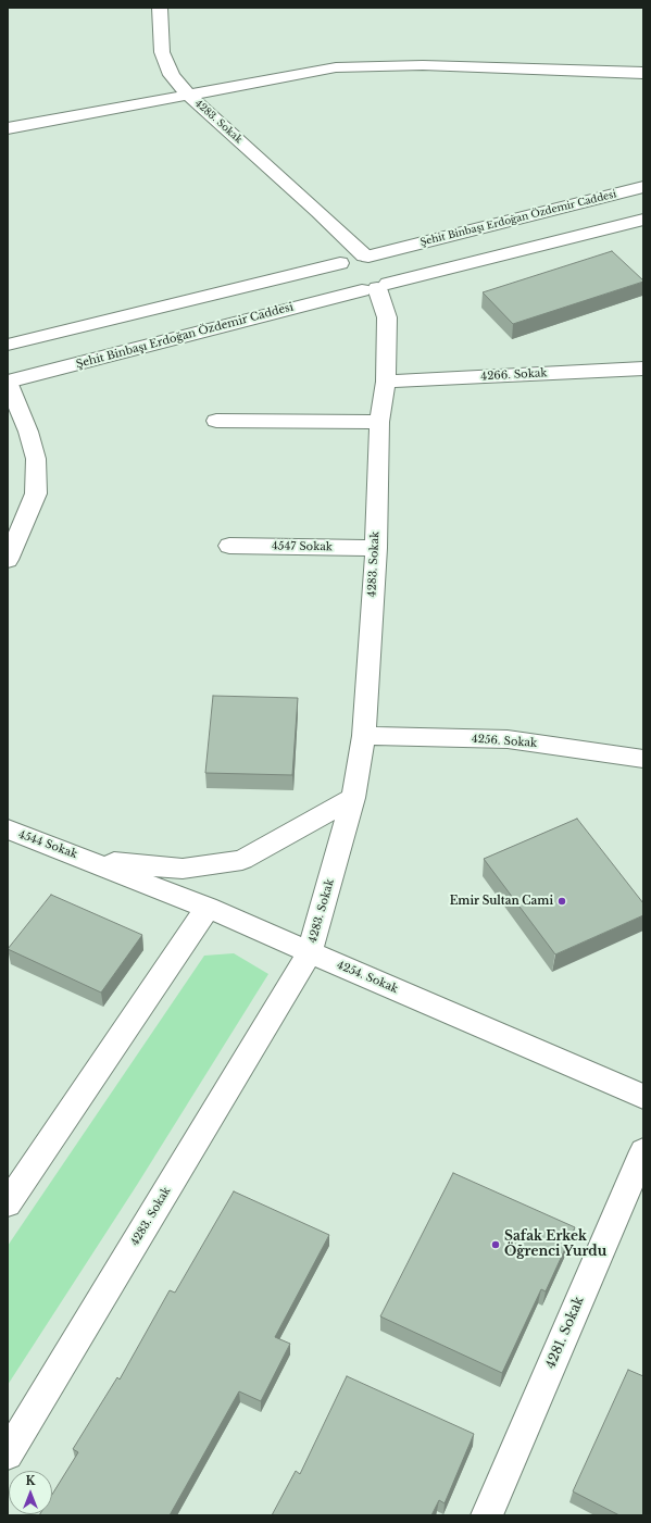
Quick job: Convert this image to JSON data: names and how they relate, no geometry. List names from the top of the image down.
{
  "streets": {
    "street": [
      "4283. Sokak",
      "Şehit Binbaşı Erdoğan Özdemir Caddesi",
      "4266. Sokak",
      "4547 Sokak",
      "4256. Sokak",
      "4544 Sokak",
      "4254. Sokak",
      "4281. Sokak"
    ]
  },
  "crossings": [
    ["4283. Sokak", "Şehit Binbaşı Erdoğan Özdemir Caddesi"],
    ["4283. Sokak", "4266. Sokak"],
    ["4283. Sokak", "4547 Sokak"],
    ["4283. Sokak", "4256. Sokak"],
    ["4283. Sokak", "4254. Sokak"],
    ["4544 Sokak", "4254. Sokak"]
  ],
  "places": ["Emir Sultan Cami", "Şafak Erkek Öğrenci Yurdu"],
  "north": "top"
}
